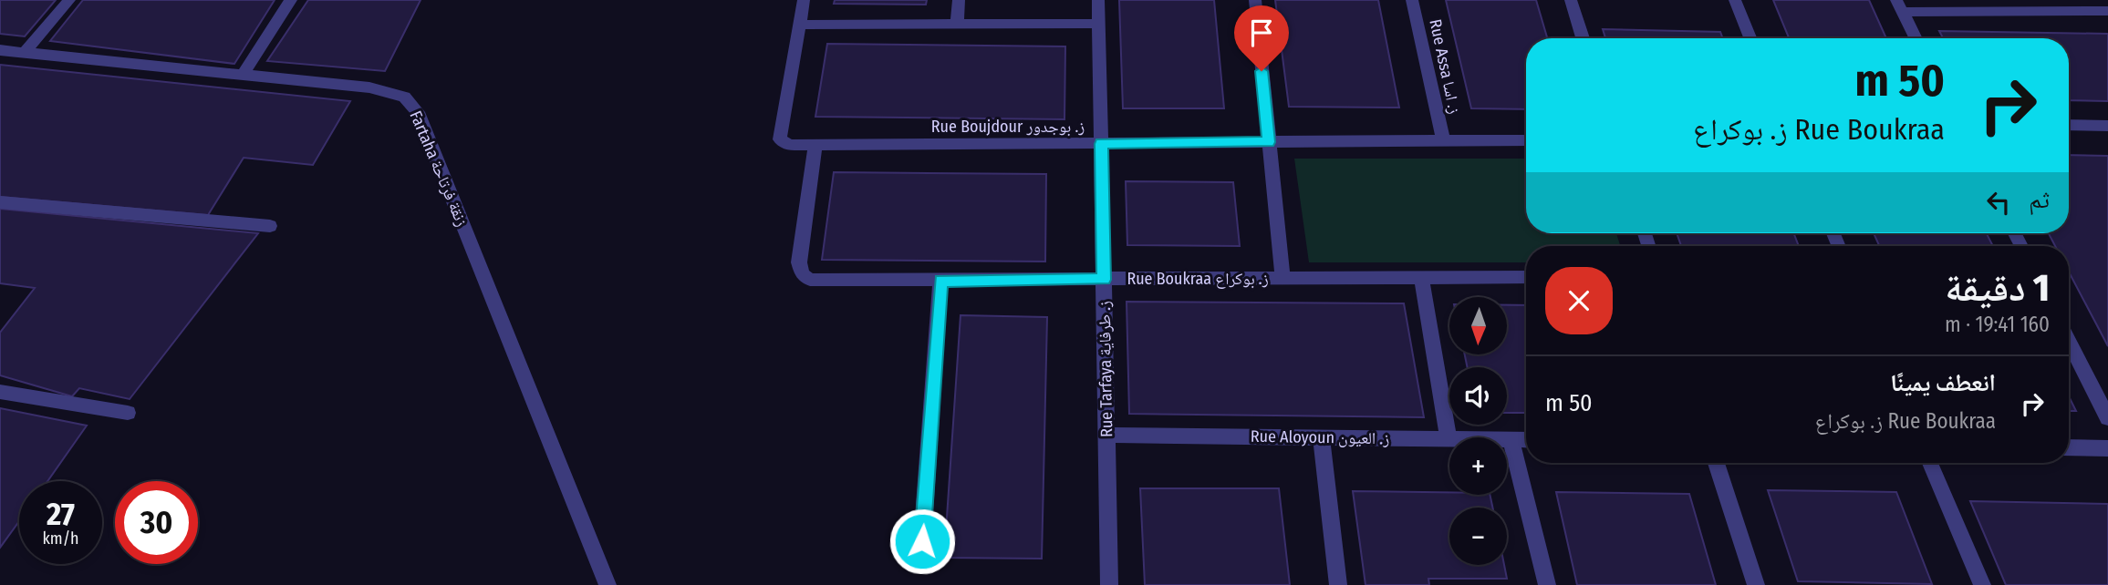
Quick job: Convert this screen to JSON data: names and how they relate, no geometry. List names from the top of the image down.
{
  "streets": {
    "street": [
      "Rue Assa ز. اسا",
      "Rue Boujdour ز. بوجدور",
      "Fartaha زنقة فرتاحة",
      "Rue Boukraa ز. بوكراع",
      "Rue Tarfaya ز. طرفاية",
      "Rue Aloyoun ز. العيون"
    ]
  },
  "crossings": [
    ["Rue Assa ز. اسا", "Rue Boujdour ز. بوجدور"],
    ["Rue Boujdour ز. بوجدور", "Rue Boukraa ز. بوكراع"],
    ["Rue Boujdour ز. بوجدور", "Rue Tarfaya ز. طرفاية"],
    ["Rue Boukraa ز. بوكراع", "Rue Tarfaya ز. طرفاية"],
    ["Rue Tarfaya ز. طرفاية", "Rue Aloyoun ز. العيون"]
  ],
  "north": "bottom",
  "page": {
    "turn": ["50 m", "Rue Boukraa ز. بوكراع"],
    "then": "ثم",
    "heading": ["1 دقيقة", "160 m · 19:41"],
    "map_buttons": ["+", "−"],
    "list": [
      {
        "name": "انعطف يمينًا",
        "note": "Rue Boukraa ز. بوكراع",
        "value": "50 m"
      }
    ],
    "speed": "27 km/h",
    "limit": "30"
  }
}
